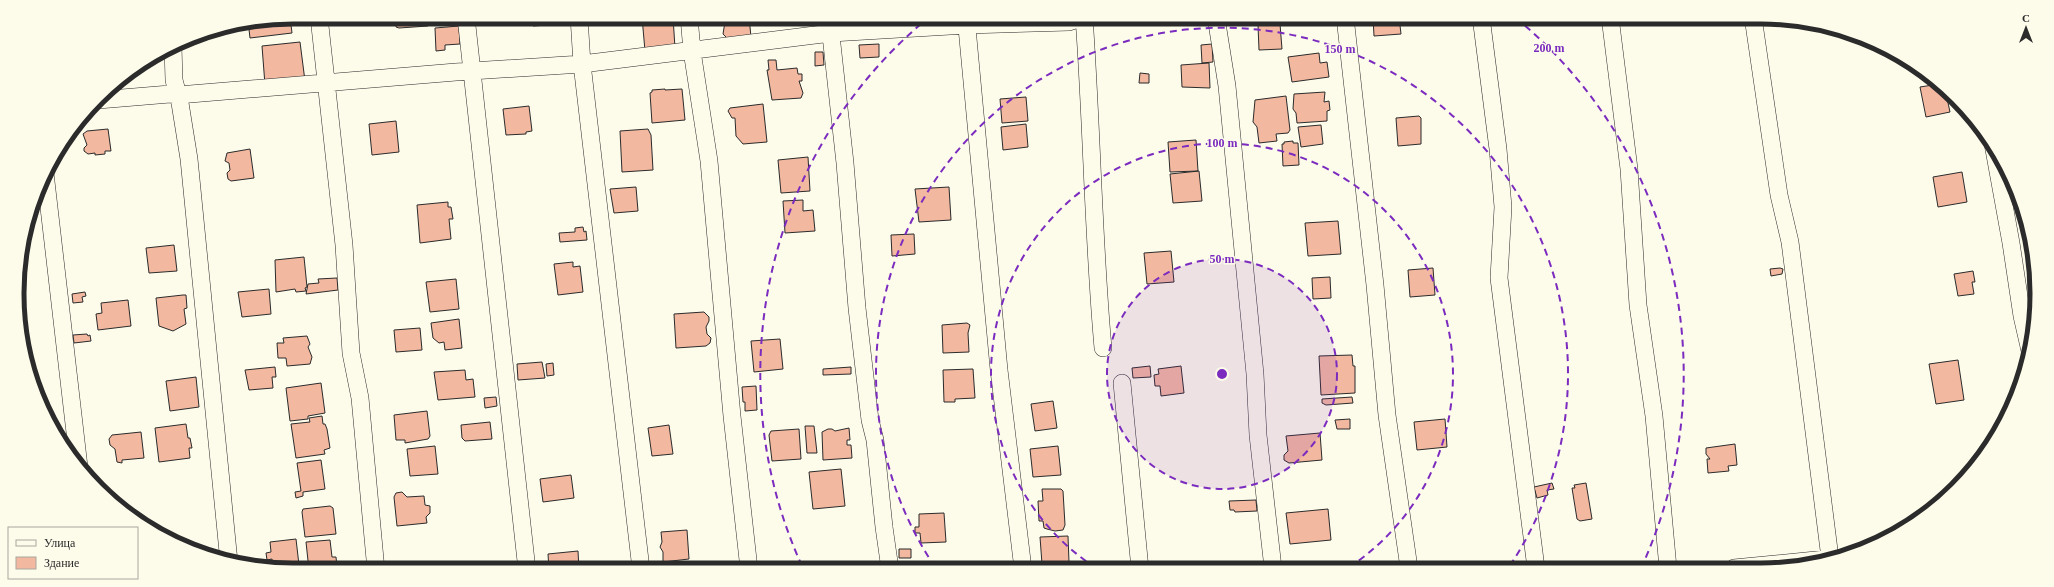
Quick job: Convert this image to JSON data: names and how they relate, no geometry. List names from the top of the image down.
{
  "legend": ["Улица", "Здание"],
  "north": "top",
  "rings": [
    "200 m",
    "150 m",
    "100 m",
    "50 m"
  ]
}
